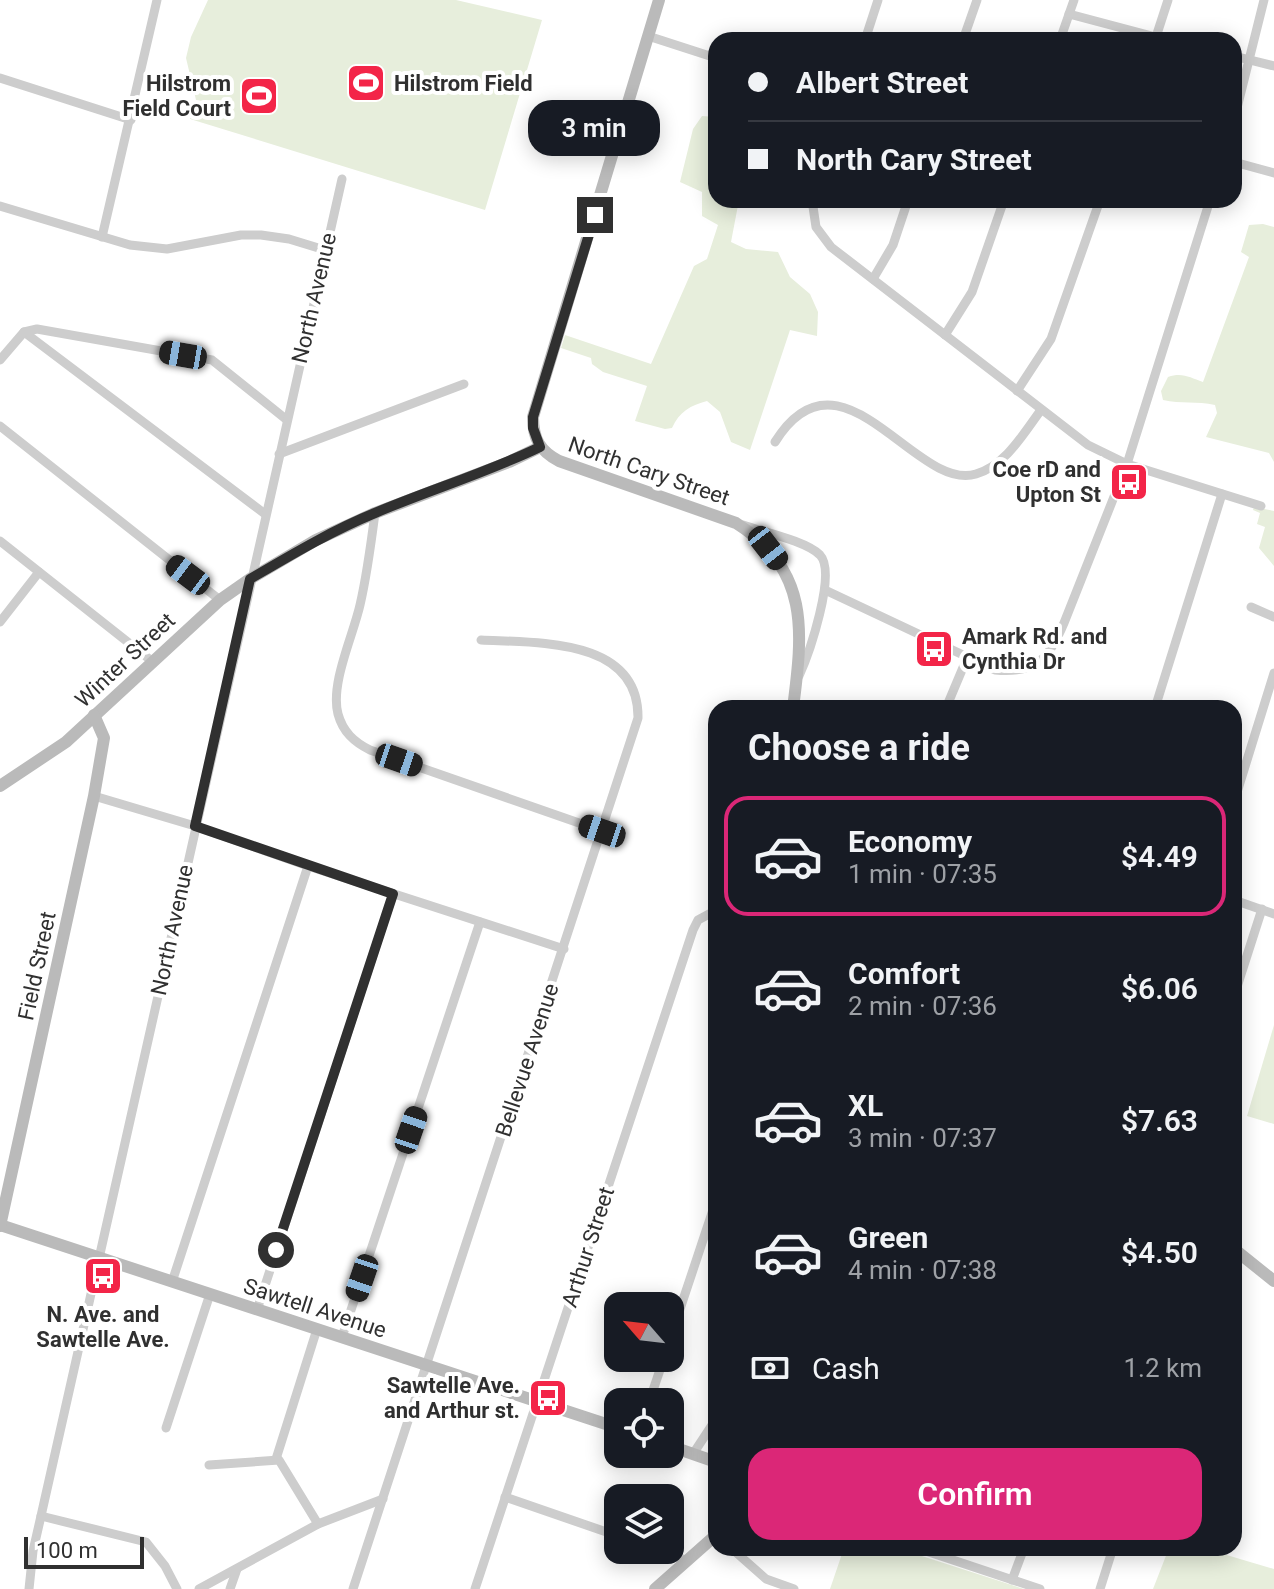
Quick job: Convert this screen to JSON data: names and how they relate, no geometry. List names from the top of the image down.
{
  "streets": {
    "street": [
      "North Avenue",
      "North Cary Street",
      "Winter Street",
      "Field Street",
      "Bellevue Avenue",
      "Arthur Street",
      "Sawtell Avenue"
    ]
  },
  "crossings": [
    ["North Avenue", "Winter Street"],
    ["North Avenue", "Sawtell Avenue"],
    ["North Cary Street", "Winter Street"],
    ["Winter Street", "Field Street"],
    ["Field Street", "Sawtell Avenue"],
    ["Bellevue Avenue", "Sawtell Avenue"],
    ["Arthur Street", "Sawtell Avenue"]
  ],
  "places": {
    "sports": ["Hilstrom Field", "Hilstrom Field Court"],
    "bus stop": [
      "Coe rD and Upton St",
      "Amark Rd. and Cynthia Dr",
      "N. Ave. and Sawtelle Ave.",
      "Sawtelle Ave. and Arthur st."
    ]
  },
  "scale_bar": "100 m",
  "north": "top left",
  "page": {
    "banner": ["Albert Street", "North Cary Street"],
    "bubble": "3 min",
    "heading": "Choose a ride",
    "list": [
      {
        "name": "Economy",
        "note": "1 min · 07:35",
        "value": "$4.49"
      },
      {
        "name": "Comfort",
        "note": "2 min · 07:36",
        "value": "$6.06"
      },
      {
        "name": "XL",
        "note": "3 min · 07:37",
        "value": "$7.63"
      },
      {
        "name": "Green",
        "note": "4 min · 07:38",
        "value": "$4.50"
      }
    ],
    "pay": ["Cash", "1.2 km"],
    "buttons": "Confirm",
    "scale": "100 m"
  }
}
